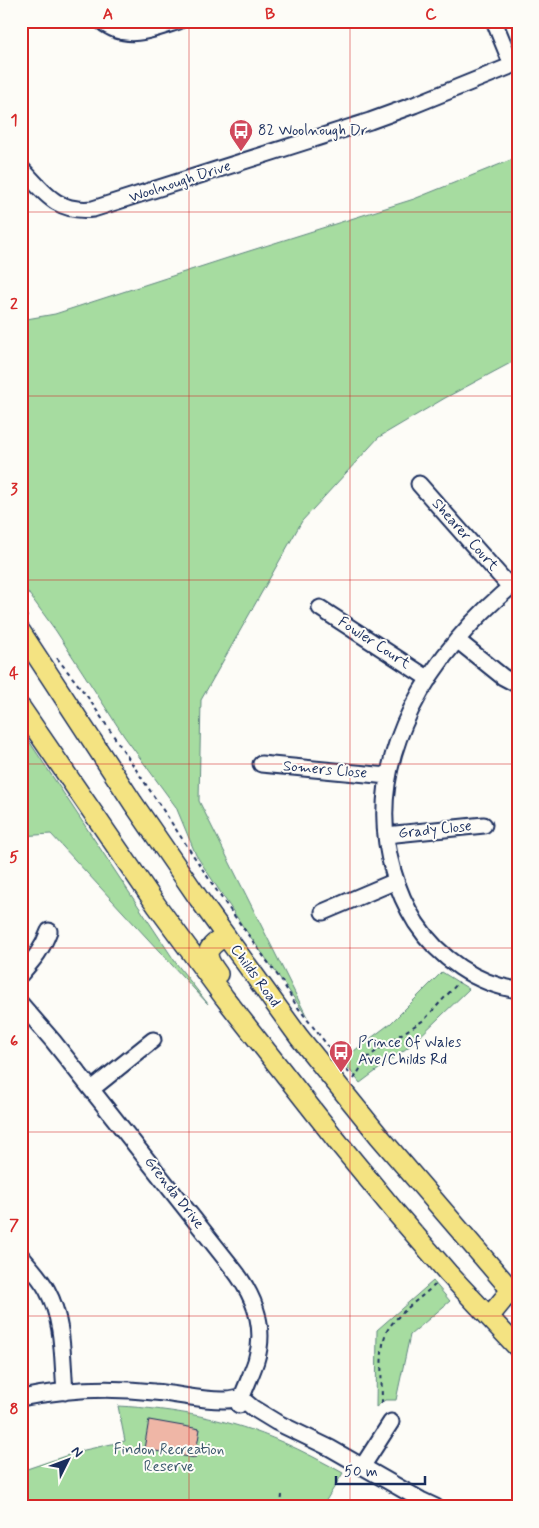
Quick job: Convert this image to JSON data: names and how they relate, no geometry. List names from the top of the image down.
{
  "streets": {
    "main road": ["Childs Road"],
    "street": [
      "Woolnough Drive",
      "Shearer Court",
      "Fowler Court",
      "Somers Close",
      "Grady Close",
      "Grenda Drive"
    ]
  },
  "parks": ["Findon Recreation Reserve"],
  "places": {
    "bus stop": ["82 Woolnough Dr", "Prince Of Wales Ave/Childs Rd"]
  },
  "scale_bar": "50 m",
  "north": "top right",
  "grid": {
    "columns": ["A", "B", "C"],
    "rows": [
      "1",
      "2",
      "3",
      "4",
      "5",
      "6",
      "7",
      "8"
    ]
  }
}
